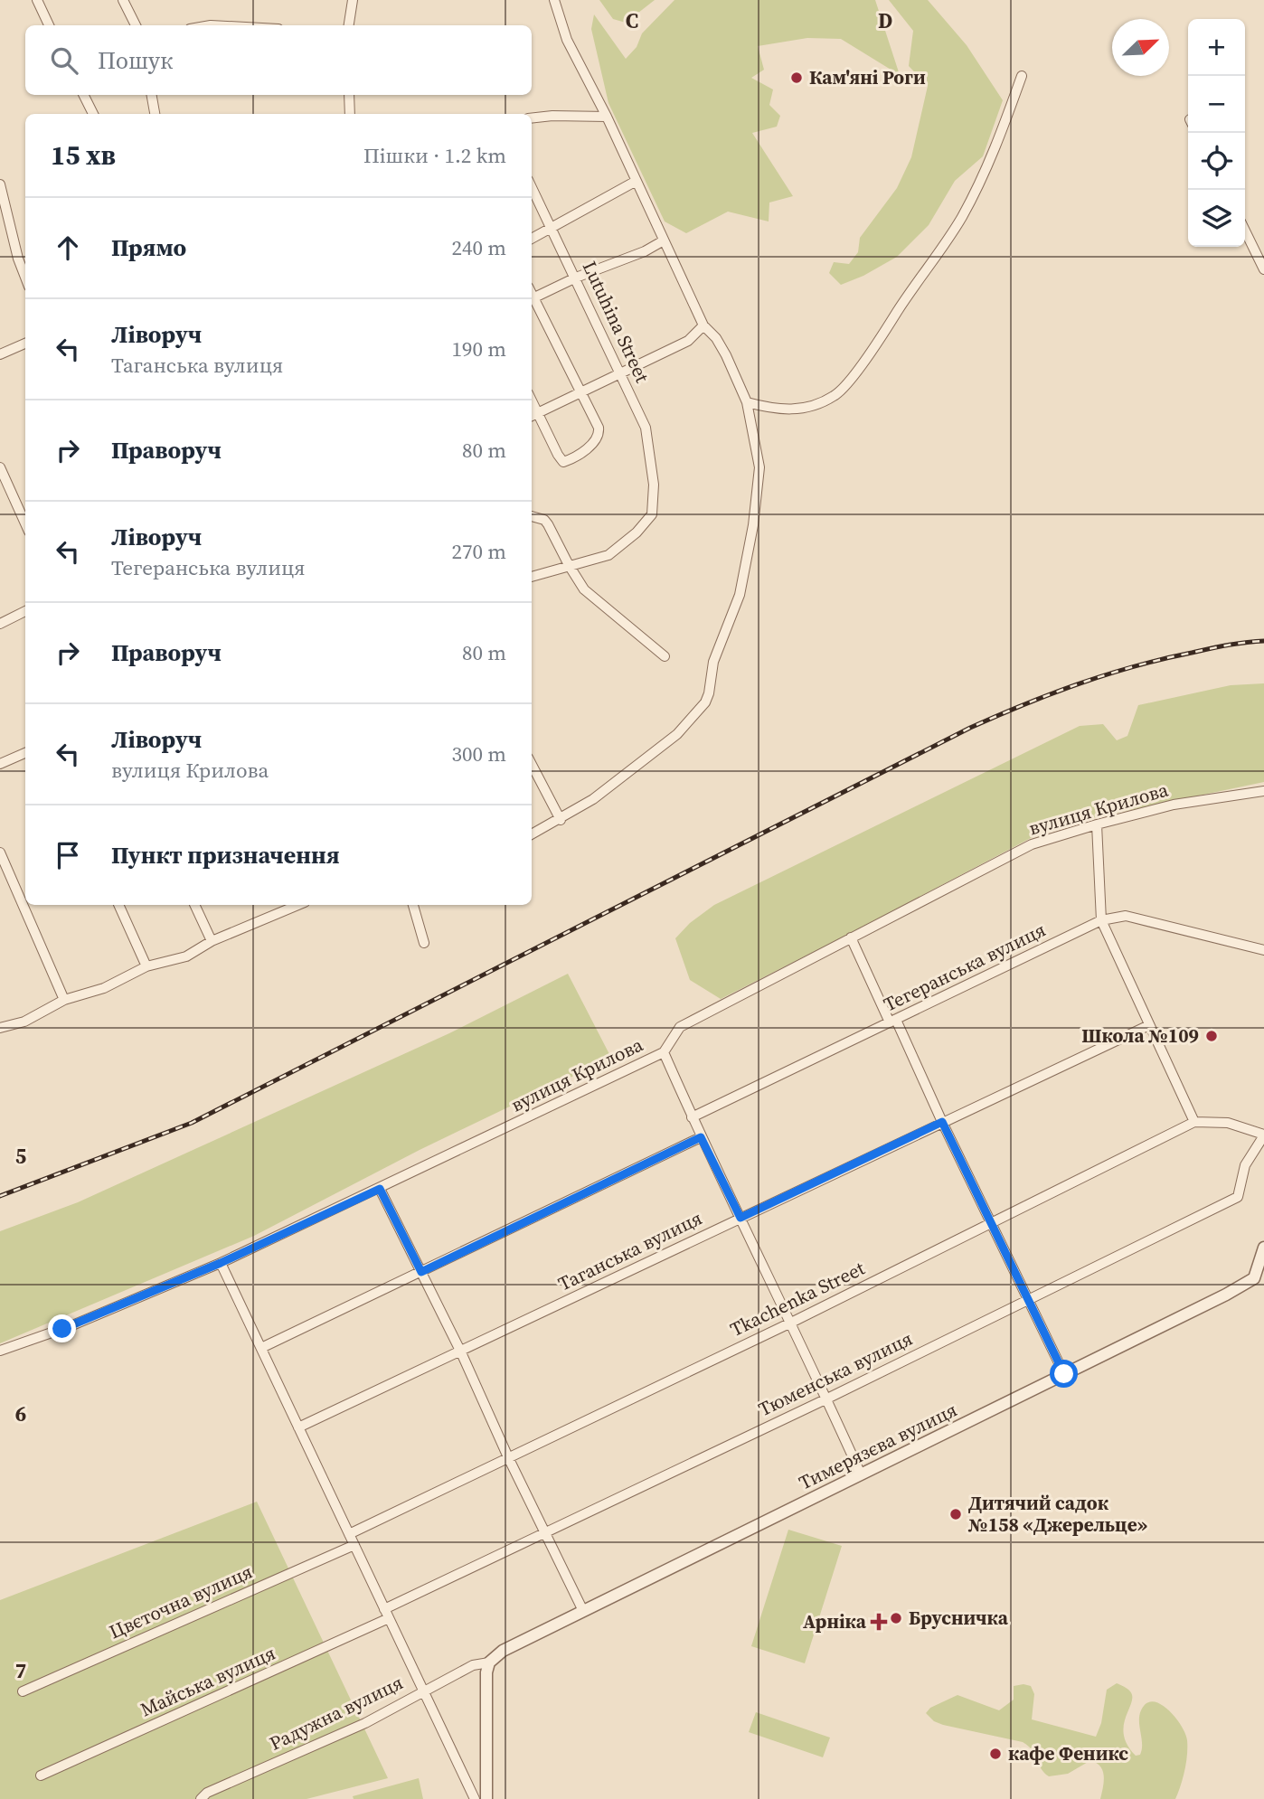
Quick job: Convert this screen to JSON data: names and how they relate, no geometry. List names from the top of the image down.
{
  "streets": {
    "street": [
      "Lutuhina Street",
      "вулиця Крилова",
      "Тегеранська вулиця",
      "Таганська вулиця",
      "Tkachenka Street",
      "Тюменська вулиця",
      "Тимерязєва вулиця",
      "Цвєточна вулиця",
      "Майська вулиця",
      "Радужна вулиця"
    ]
  },
  "crossings": [
    ["Tkachenka Street", "Тюменська вулиця"],
    ["Тюменська вулиця", "Майська вулиця"],
    ["Тимерязєва вулиця", "Радужна вулиця"]
  ],
  "places": {
    "other": [
      "Кам'яні Роги",
      "Школа №109",
      "Дитячий садок №158 «Джерельце»",
      "Брусничка",
      "кафе Феникс"
    ],
    "health": ["Арніка"]
  },
  "north": "top right",
  "page": {
    "map_buttons": ["+", "−"],
    "search": "Пошук",
    "heading": ["15 хв", "Пішки · 1.2 km"],
    "list": [
      ["Прямо", "240 m"],
      ["Ліворуч", "Таганська вулиця", "190 m"],
      ["Праворуч", "80 m"],
      ["Ліворуч", "Тегеранська вулиця", "270 m"],
      ["Праворуч", "80 m"],
      ["Ліворуч", "вулиця Крилова", "300 m"],
      "Пункт призначення"
    ]
  },
  "grid": {
    "columns": ["C", "D"],
    "rows": ["5", "6", "7"]
  }
}
